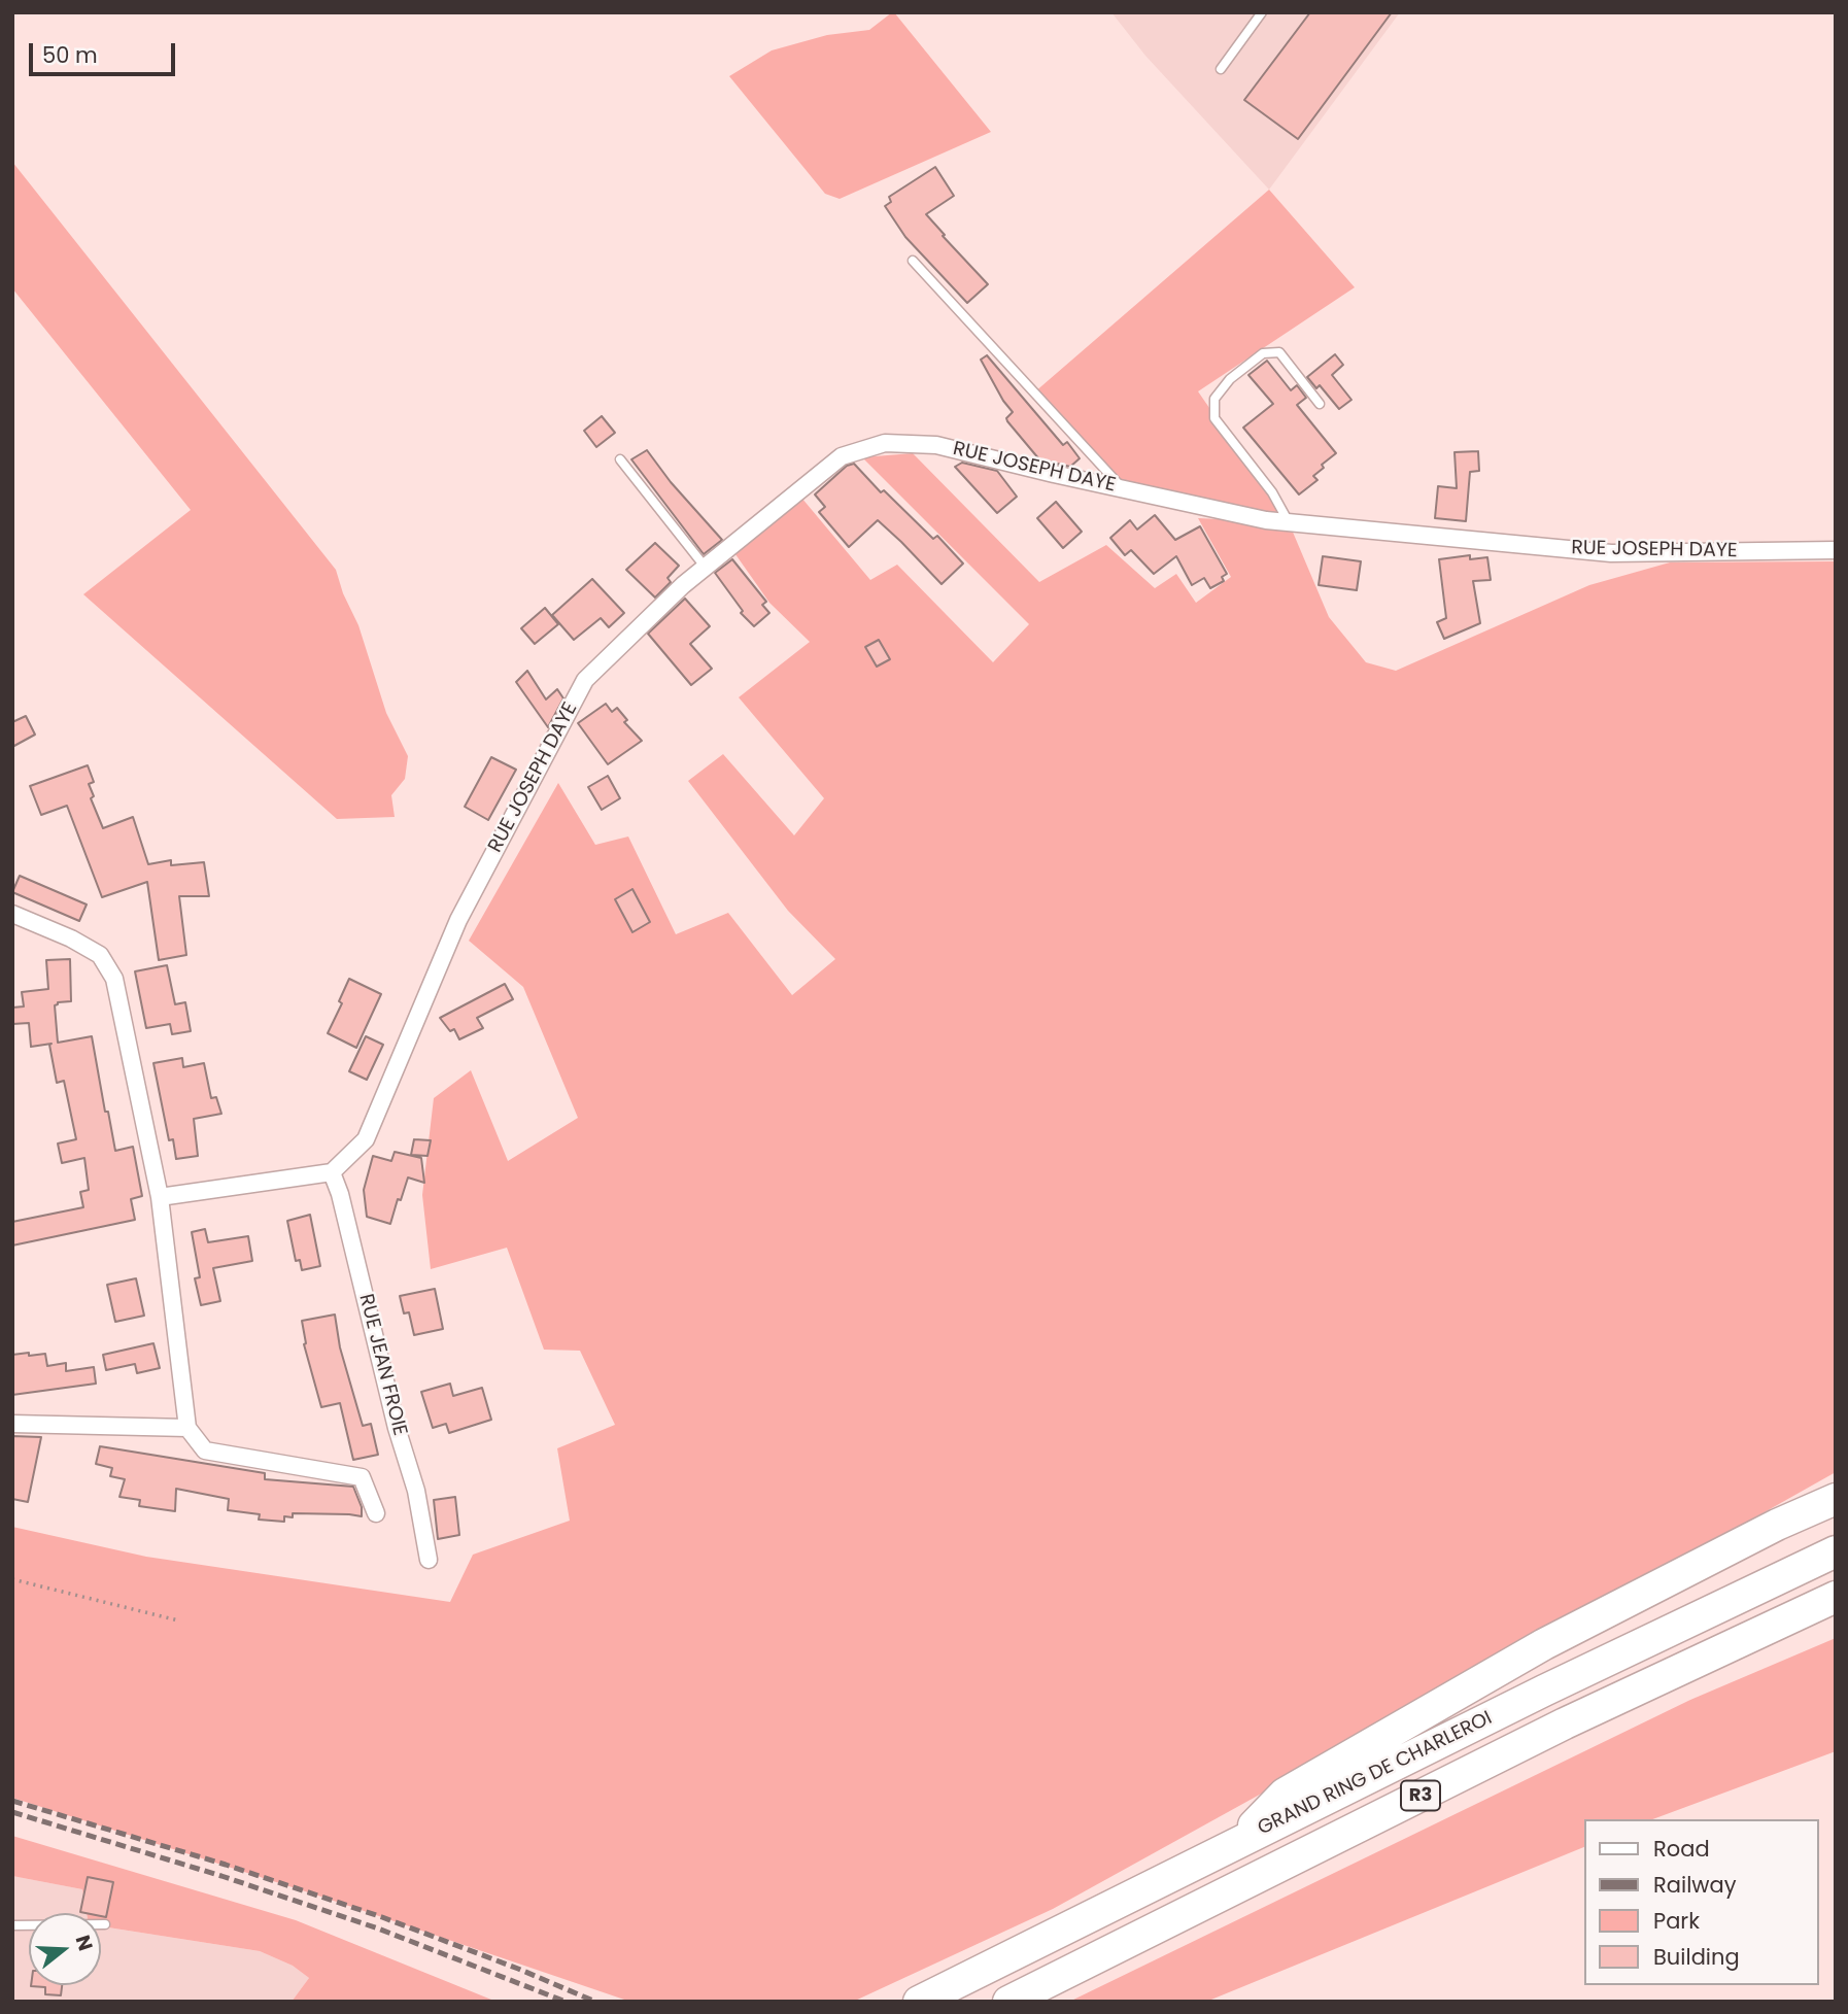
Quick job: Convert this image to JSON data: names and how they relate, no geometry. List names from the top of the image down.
{
  "streets": {
    "highway": ["GRAND RING DE CHARLEROI", "R3"],
    "street": ["RUE JOSEPH DAYE", "RUE JEAN FROIE"]
  },
  "crossings": [
    ["RUE JOSEPH DAYE", "RUE JEAN FROIE"]
  ],
  "legend": [
    "Road",
    "Railway",
    "Park",
    "Building"
  ],
  "scale_bar": "50 m",
  "north": "right"
}
